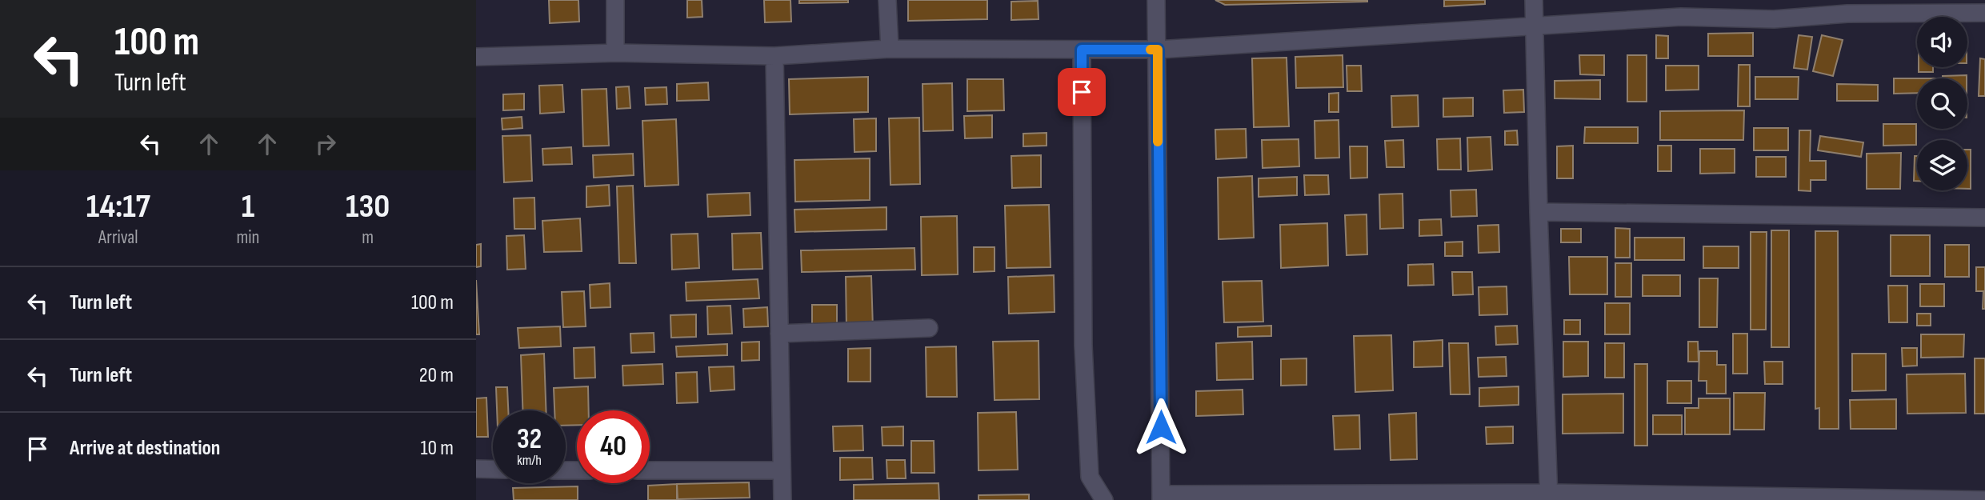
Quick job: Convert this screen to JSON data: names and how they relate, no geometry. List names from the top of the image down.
{
  "page": {
    "turn": ["100 m", "Turn left"],
    "eta": [
      "14:17",
      "Arrival",
      "1",
      "min",
      "130",
      "m"
    ],
    "list": [
      {
        "name": "Turn left",
        "value": "100 m"
      },
      {
        "name": "Turn left",
        "value": "20 m"
      },
      {
        "name": "Arrive at destination",
        "value": "10 m"
      }
    ],
    "speed": "32 km/h",
    "limit": "40"
  }
}
